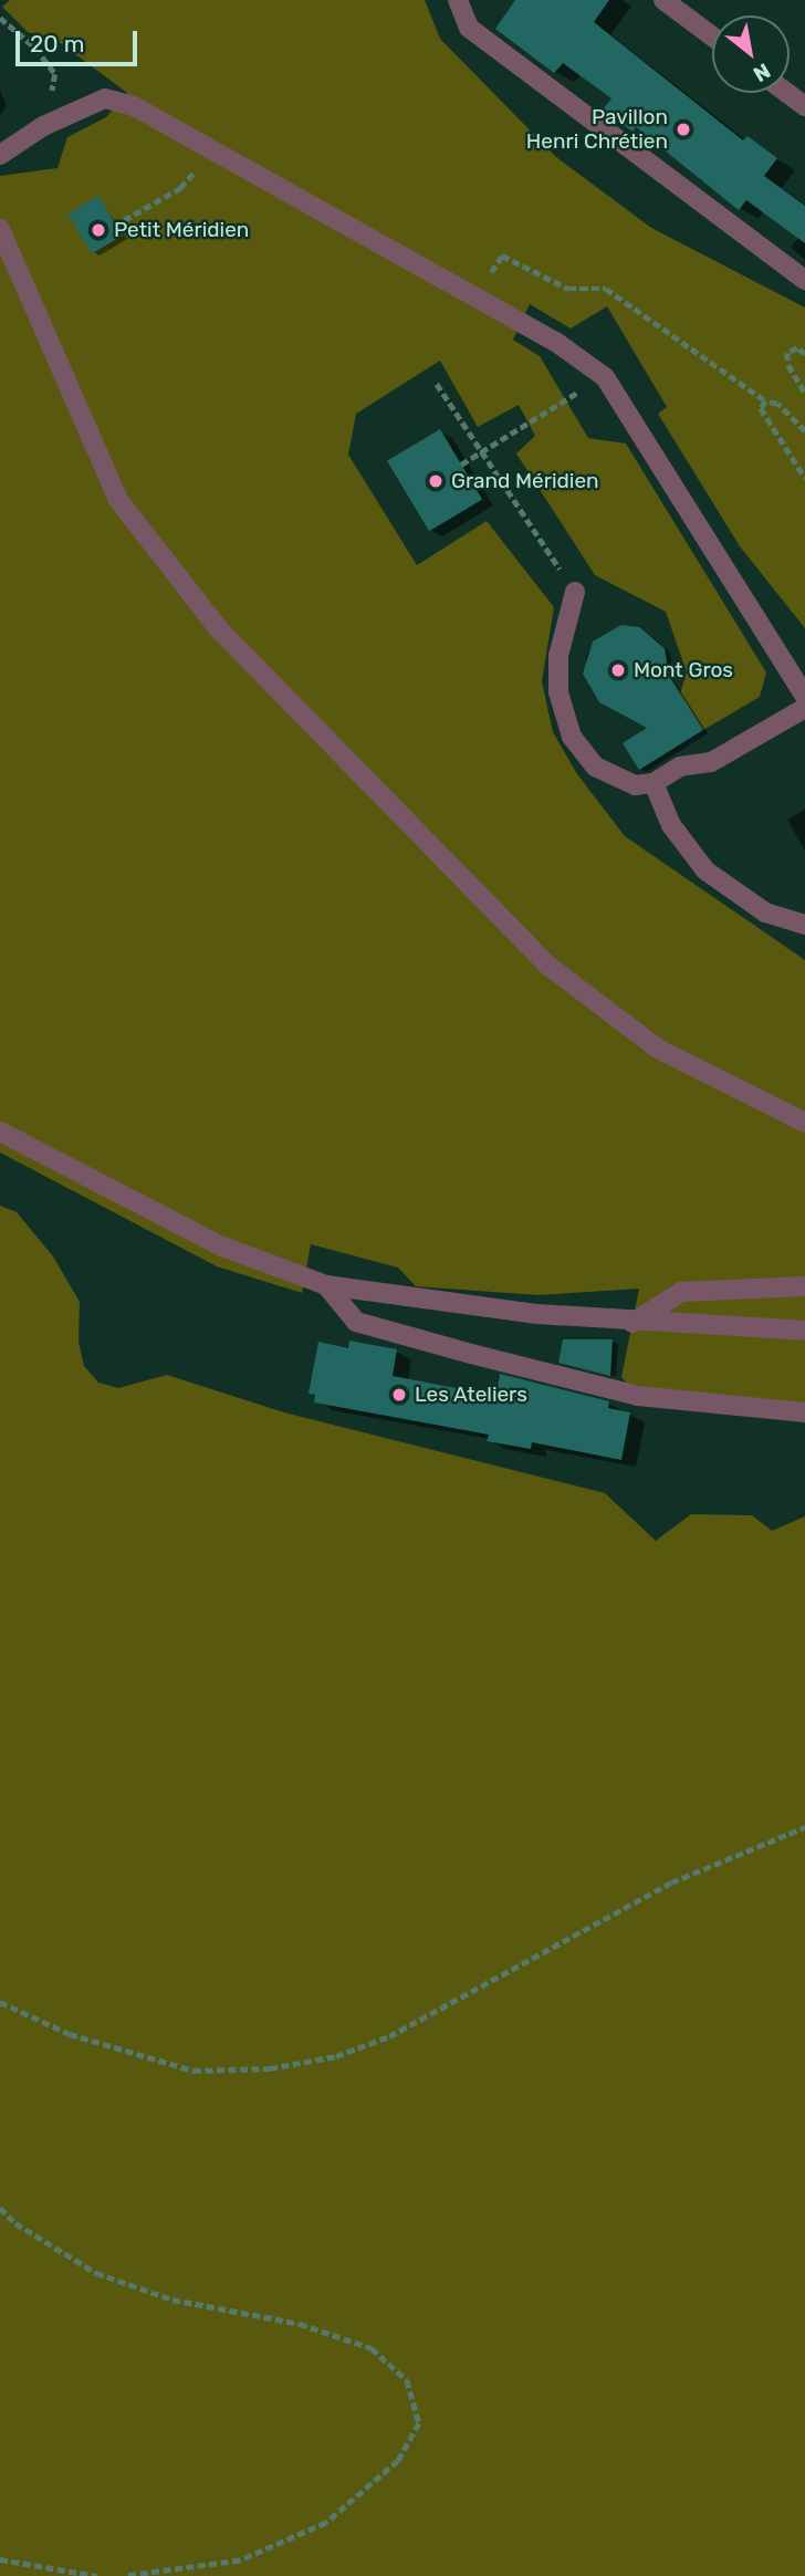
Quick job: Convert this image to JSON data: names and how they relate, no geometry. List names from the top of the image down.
{
  "places": [
    "Pavillon Henri Chrétien",
    "Petit Méridien",
    "Grand Méridien",
    "Mont Gros",
    "Les Ateliers"
  ],
  "scale_bar": "20 m",
  "north": "bottom right"
}
